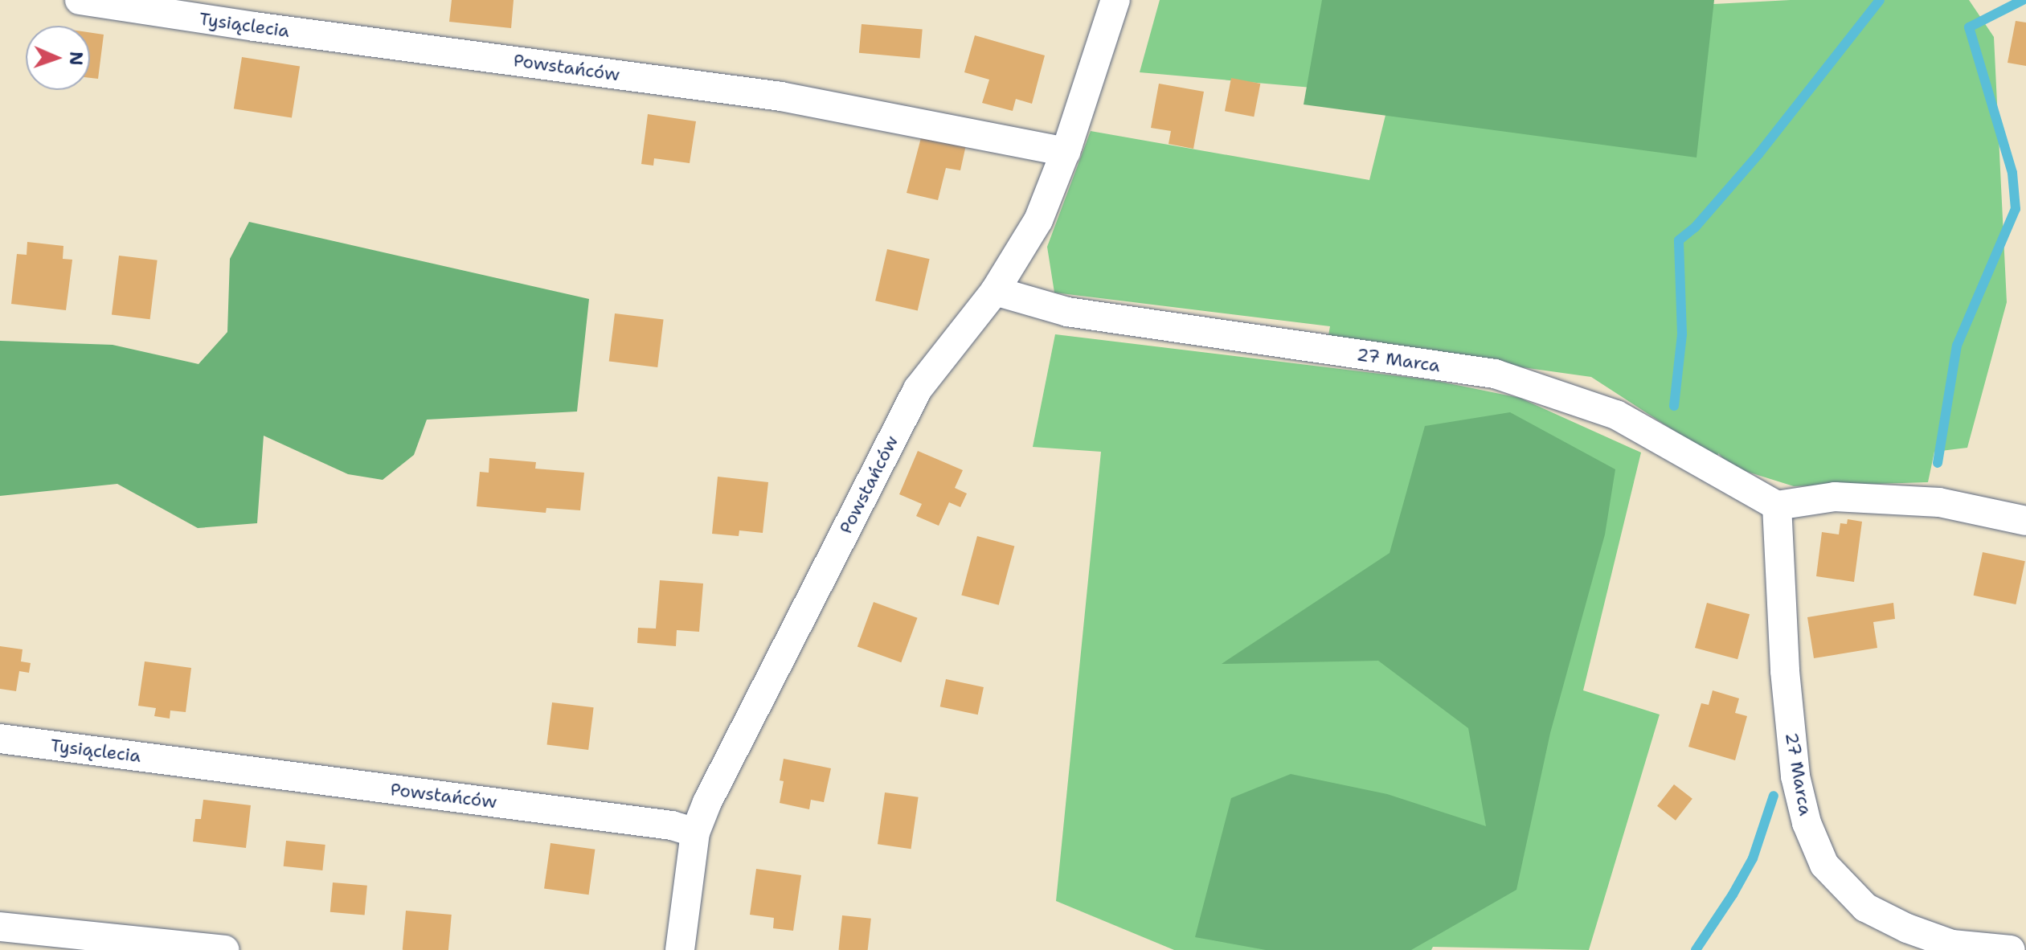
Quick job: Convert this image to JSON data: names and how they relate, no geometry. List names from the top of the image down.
{
  "streets": {
    "street": ["Tysiąclecia", "Powstańców", "27 Marca"]
  },
  "crossings": [
    ["Tysiąclecia", "Powstańców"],
    ["Powstańców", "27 Marca"]
  ],
  "north": "right"
}
